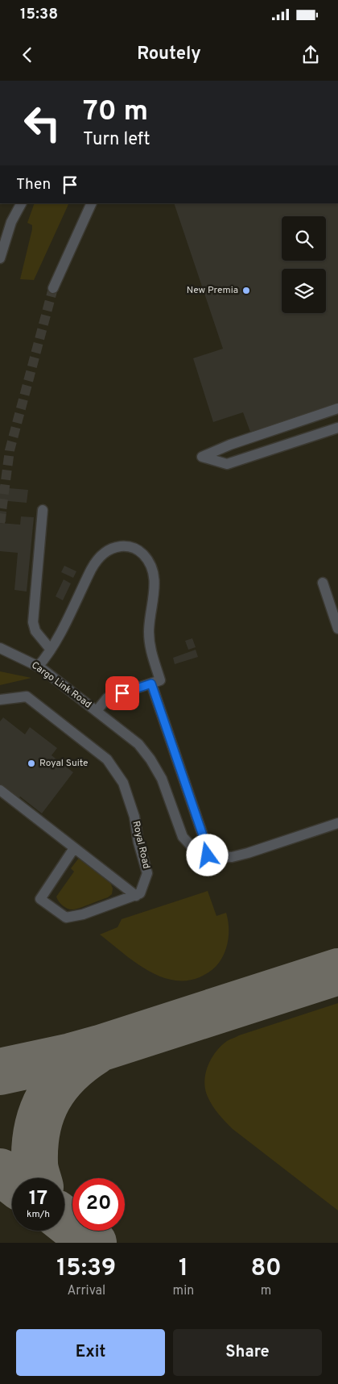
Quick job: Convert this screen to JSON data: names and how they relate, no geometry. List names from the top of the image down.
{
  "streets": {
    "lane": ["Cargo Link Road", "Royal Road"]
  },
  "places": ["New Premia", "Royal Suite"],
  "page": {
    "status": "15:38",
    "header": "Routely",
    "turn": ["70 m", "Turn left"],
    "then": "Then",
    "speed": "17 km/h",
    "limit": "20",
    "eta": [
      "15:39",
      "Arrival",
      "1",
      "min",
      "80",
      "m"
    ],
    "buttons": ["Exit", "Share"]
  }
}
